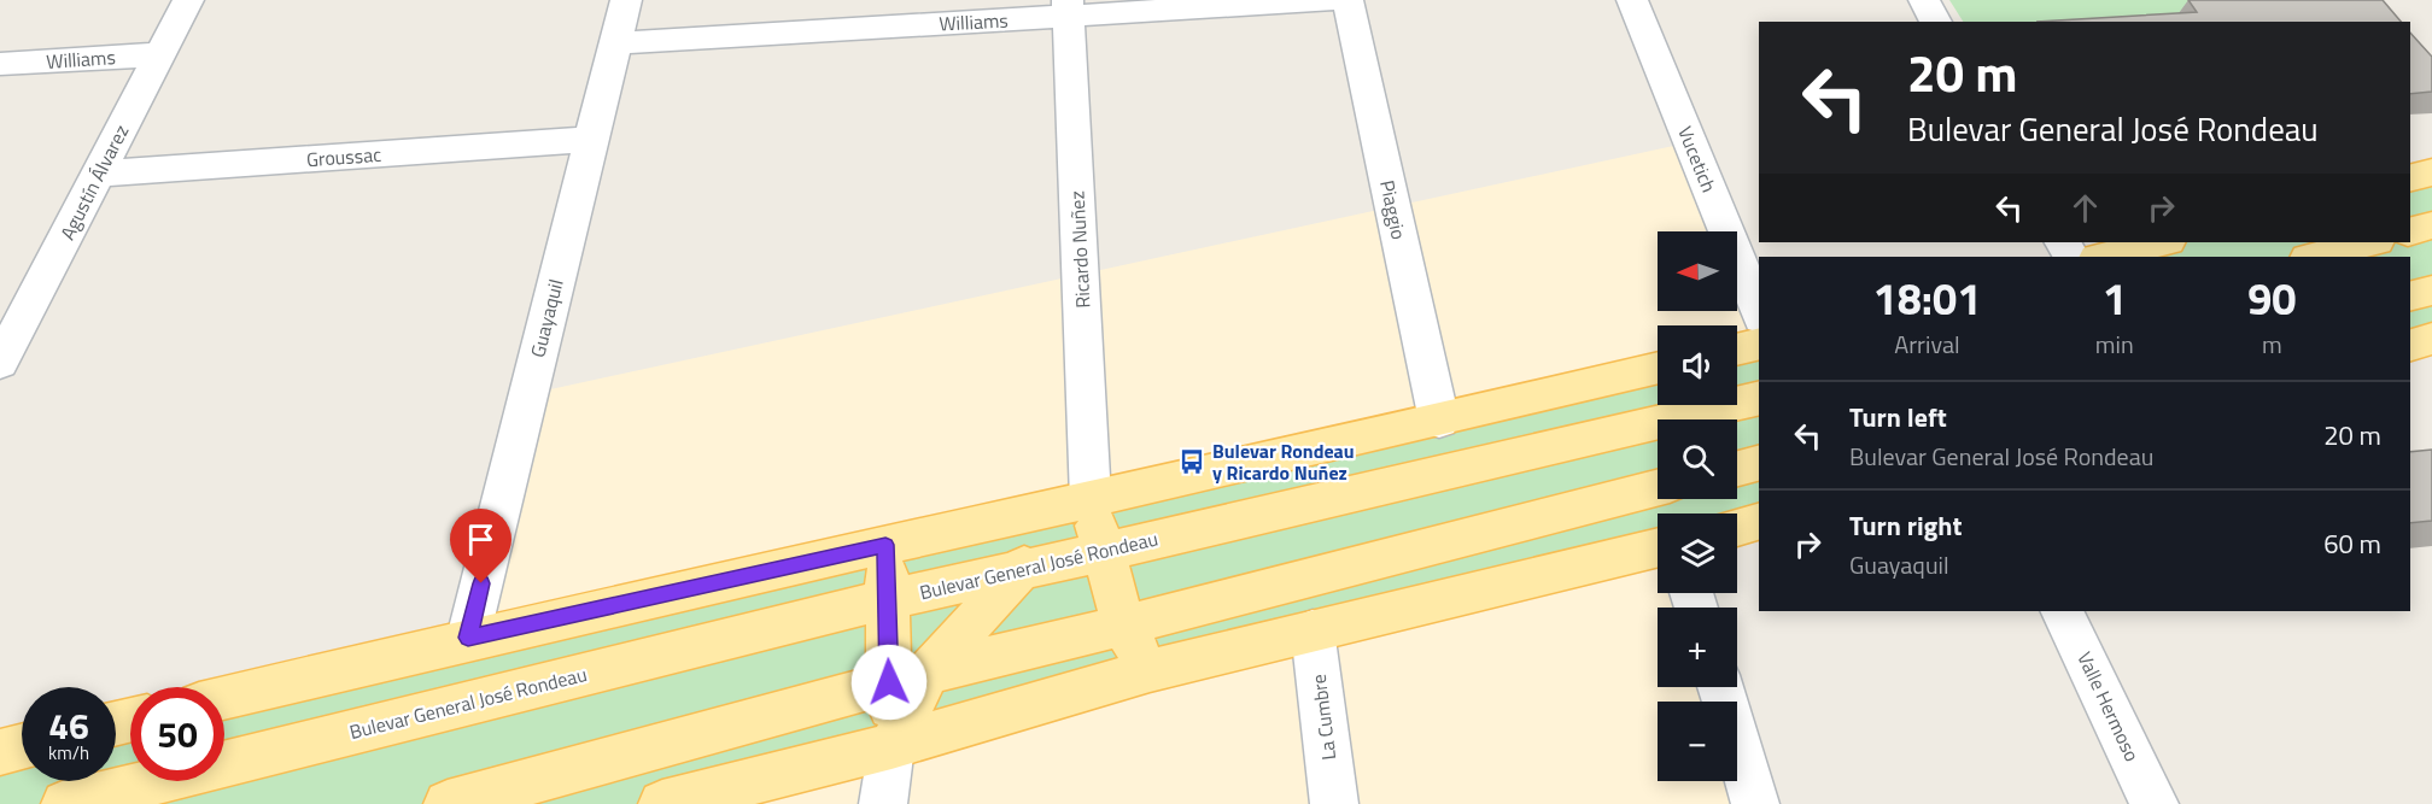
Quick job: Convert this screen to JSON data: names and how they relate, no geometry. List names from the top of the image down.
{
  "streets": {
    "main road": ["Bulevar General José Rondeau"],
    "street": [
      "Williams",
      "Groussac",
      "Vucetich",
      "Agustín Álvarez",
      "Piaggio",
      "Ricardo Nuñez",
      "Guayaquil",
      "Valle Hermoso",
      "La Cumbre"
    ]
  },
  "crossings": [
    ["Williams", "Agustín Álvarez"],
    ["Williams", "Ricardo Nuñez"],
    ["Williams", "Guayaquil"],
    ["Groussac", "Agustín Álvarez"],
    ["Groussac", "Guayaquil"]
  ],
  "places": {
    "bus stop": ["Bulevar Rondeau y Ricardo Nuñez"]
  },
  "north": "left",
  "page": {
    "turn": ["20 m", "Bulevar General José Rondeau"],
    "map_buttons": ["+", "−"],
    "eta": [
      "18:01",
      "Arrival",
      "1",
      "min",
      "90",
      "m"
    ],
    "list": [
      {
        "name": "Turn left",
        "note": "Bulevar General José Rondeau",
        "value": "20 m"
      },
      {
        "name": "Turn right",
        "note": "Guayaquil",
        "value": "60 m"
      }
    ],
    "speed": "46 km/h",
    "limit": "50"
  }
}
